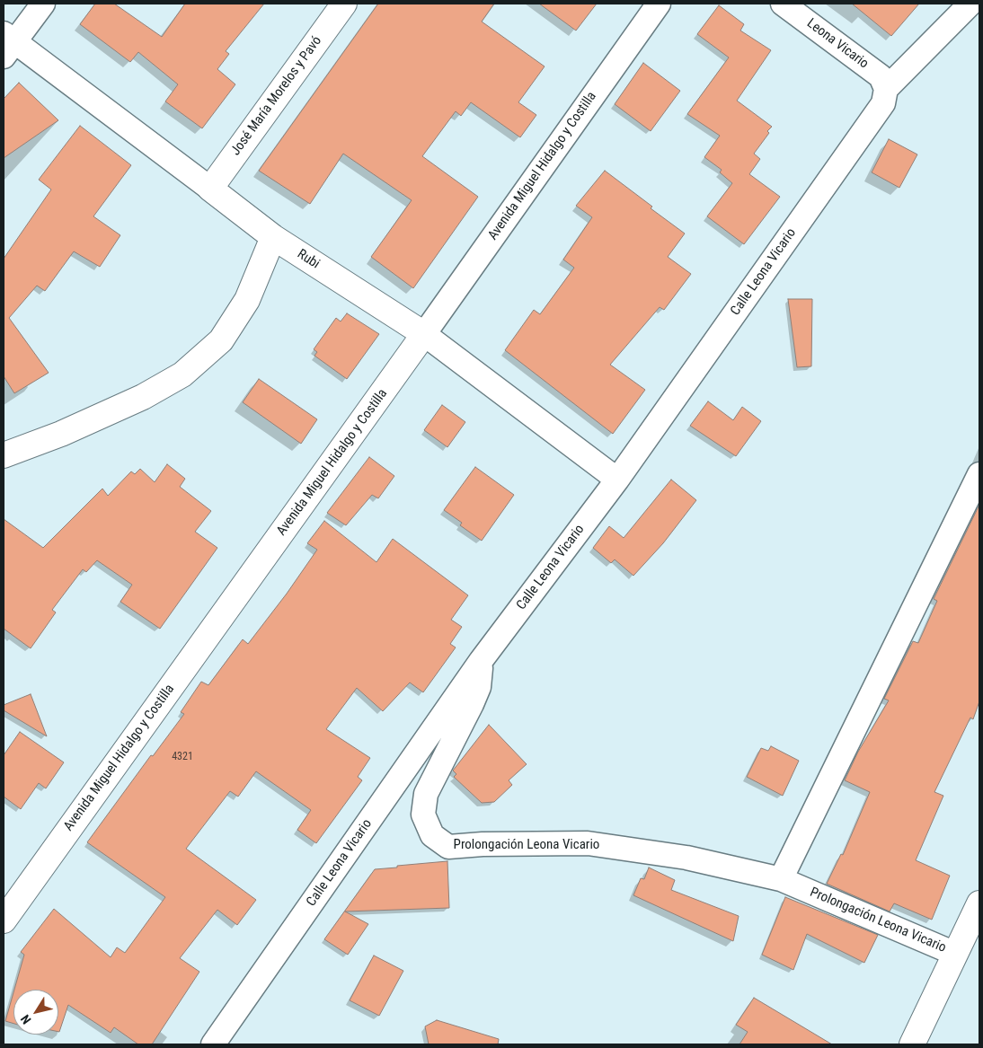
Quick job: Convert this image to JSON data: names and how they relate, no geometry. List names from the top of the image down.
{
  "streets": {
    "street": [
      "Leona Vicario",
      "José María Morelos y Pavó",
      "Avenida Miguel Hidalgo y Costilla",
      "Rubi",
      "Calle Leona Vicario",
      "Prolongación Leona Vicario"
    ]
  },
  "crossings": [
    ["Leona Vicario", "Calle Leona Vicario"],
    ["José María Morelos y Pavó", "Rubi"],
    ["Avenida Miguel Hidalgo y Costilla", "Rubi"],
    ["Rubi", "Calle Leona Vicario"],
    ["Calle Leona Vicario", "Prolongación Leona Vicario"]
  ],
  "house_numbers": ["4321"],
  "north": "bottom left"
}
